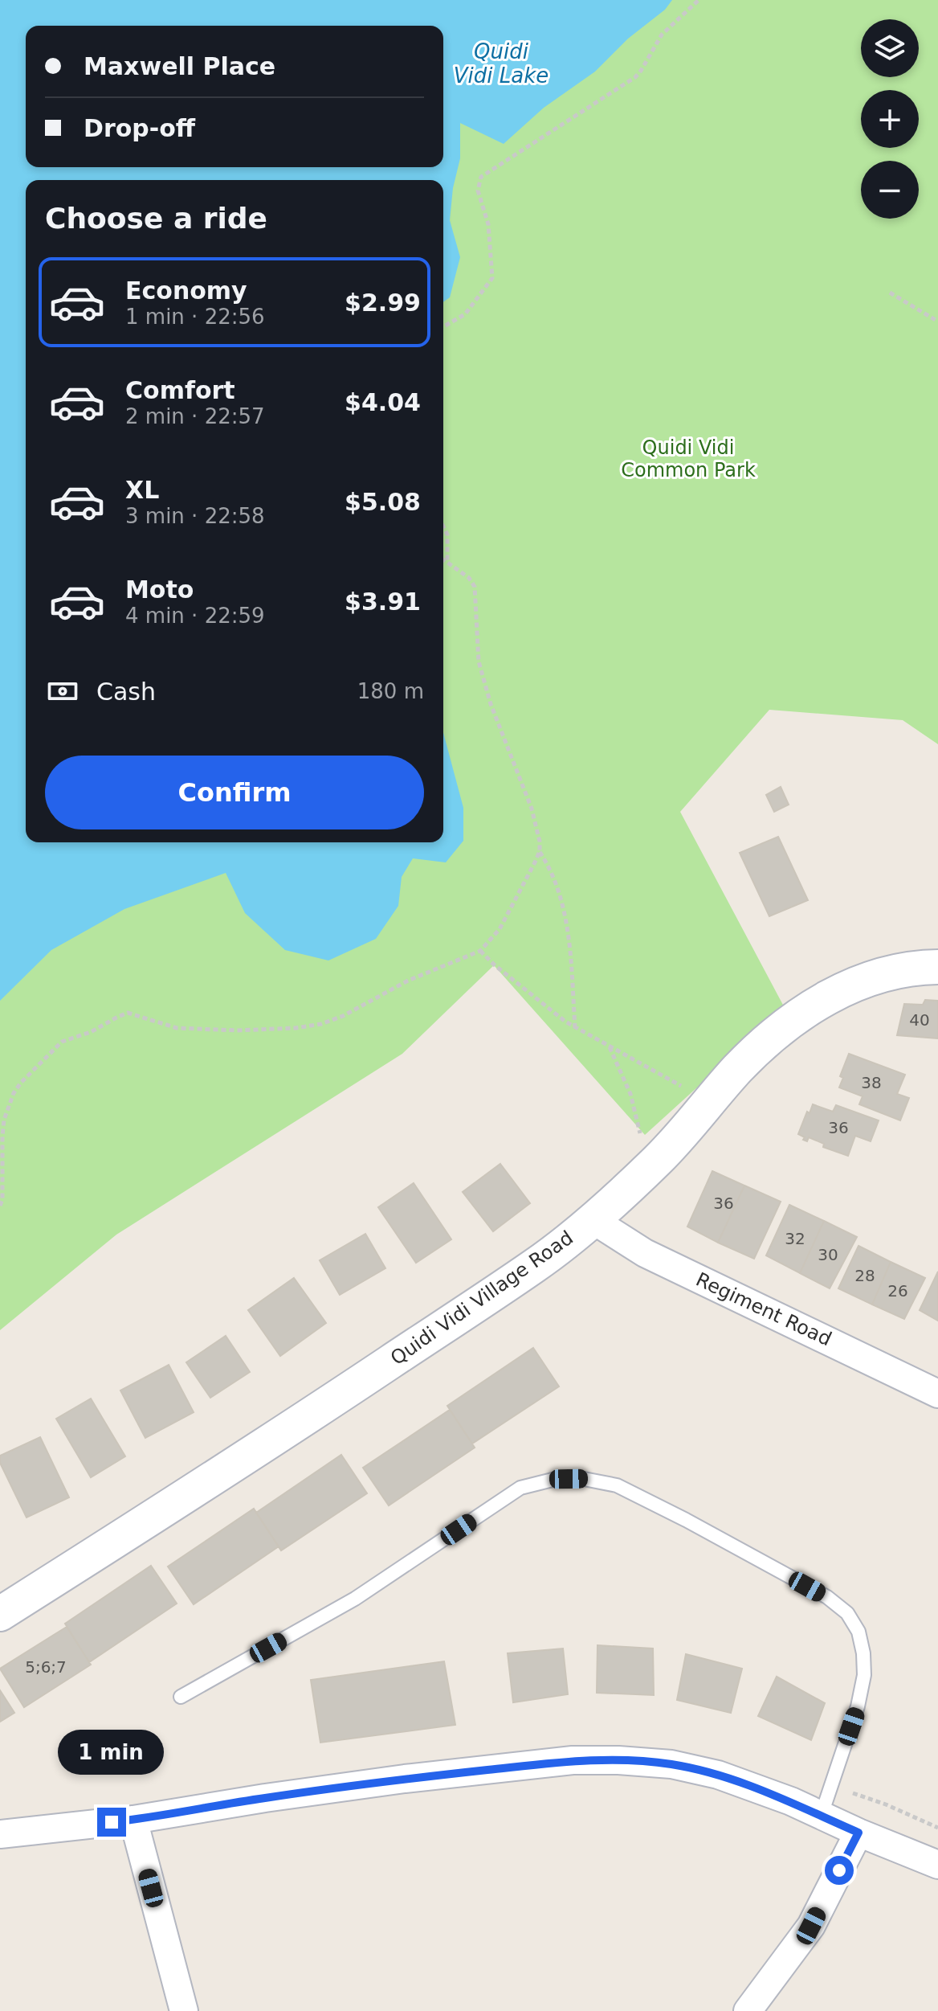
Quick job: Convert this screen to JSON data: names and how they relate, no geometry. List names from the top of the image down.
{
  "streets": {
    "street": ["Quidi Vidi Village Road", "Regiment Road"]
  },
  "crossings": [
    ["Quidi Vidi Village Road", "Regiment Road"]
  ],
  "water": ["Quidi Vidi Lake"],
  "parks": ["Quidi Vidi Common Park"],
  "house_numbers": [
    "40",
    "38",
    "36",
    "36",
    "32",
    "30",
    "28",
    "26",
    "5;6;7"
  ],
  "page": {
    "map_buttons": ["+", "−"],
    "banner": ["Maxwell Place", "Drop-off"],
    "heading": "Choose a ride",
    "list": [
      {
        "name": "Economy",
        "note": "1 min · 22:56",
        "value": "$2.99"
      },
      {
        "name": "Comfort",
        "note": "2 min · 22:57",
        "value": "$4.04"
      },
      {
        "name": "XL",
        "note": "3 min · 22:58",
        "value": "$5.08"
      },
      {
        "name": "Moto",
        "note": "4 min · 22:59",
        "value": "$3.91"
      }
    ],
    "pay": ["Cash", "180 m"],
    "buttons": "Confirm",
    "bubble": "1 min"
  }
}
